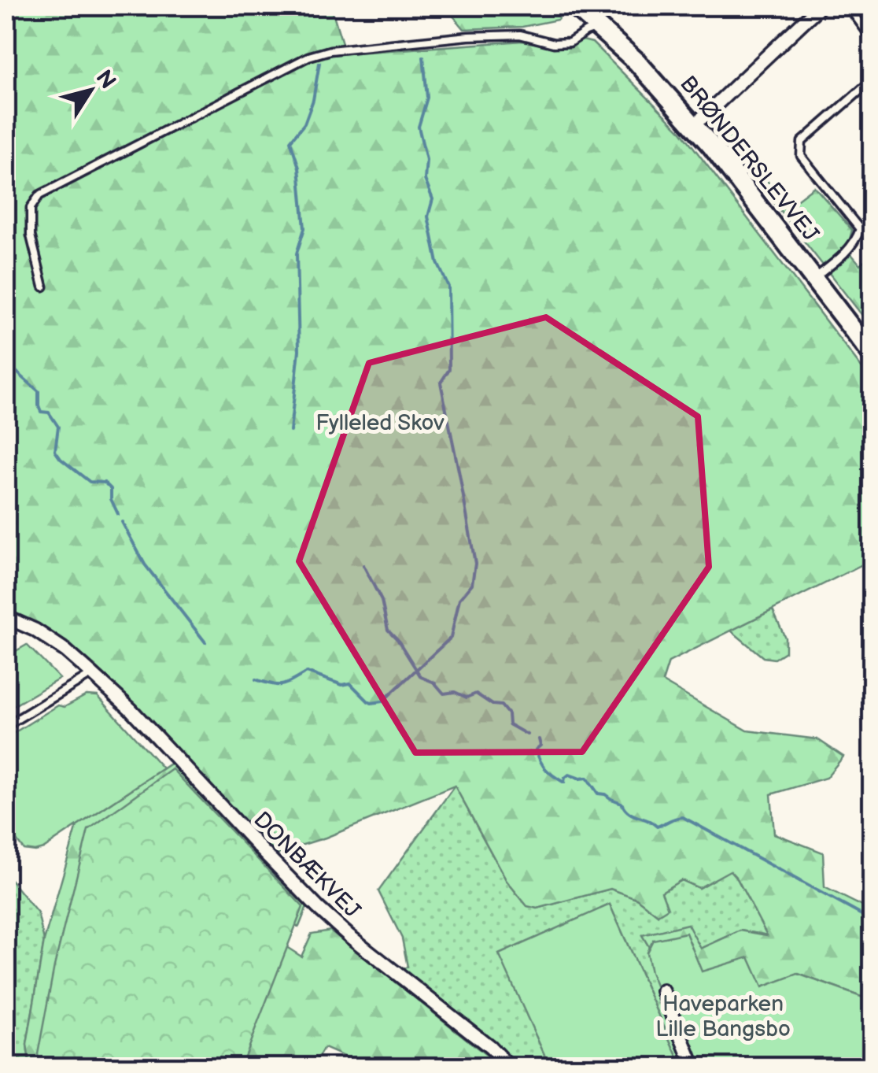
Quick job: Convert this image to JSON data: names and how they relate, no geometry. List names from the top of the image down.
{
  "streets": {
    "main road": ["BRØNDERSLEVVEJ"],
    "street": ["DONBÆKVEJ"]
  },
  "parks": ["Fylleled Skov", "Haveparken Lille Bangsbo"],
  "north": "top right"
}
